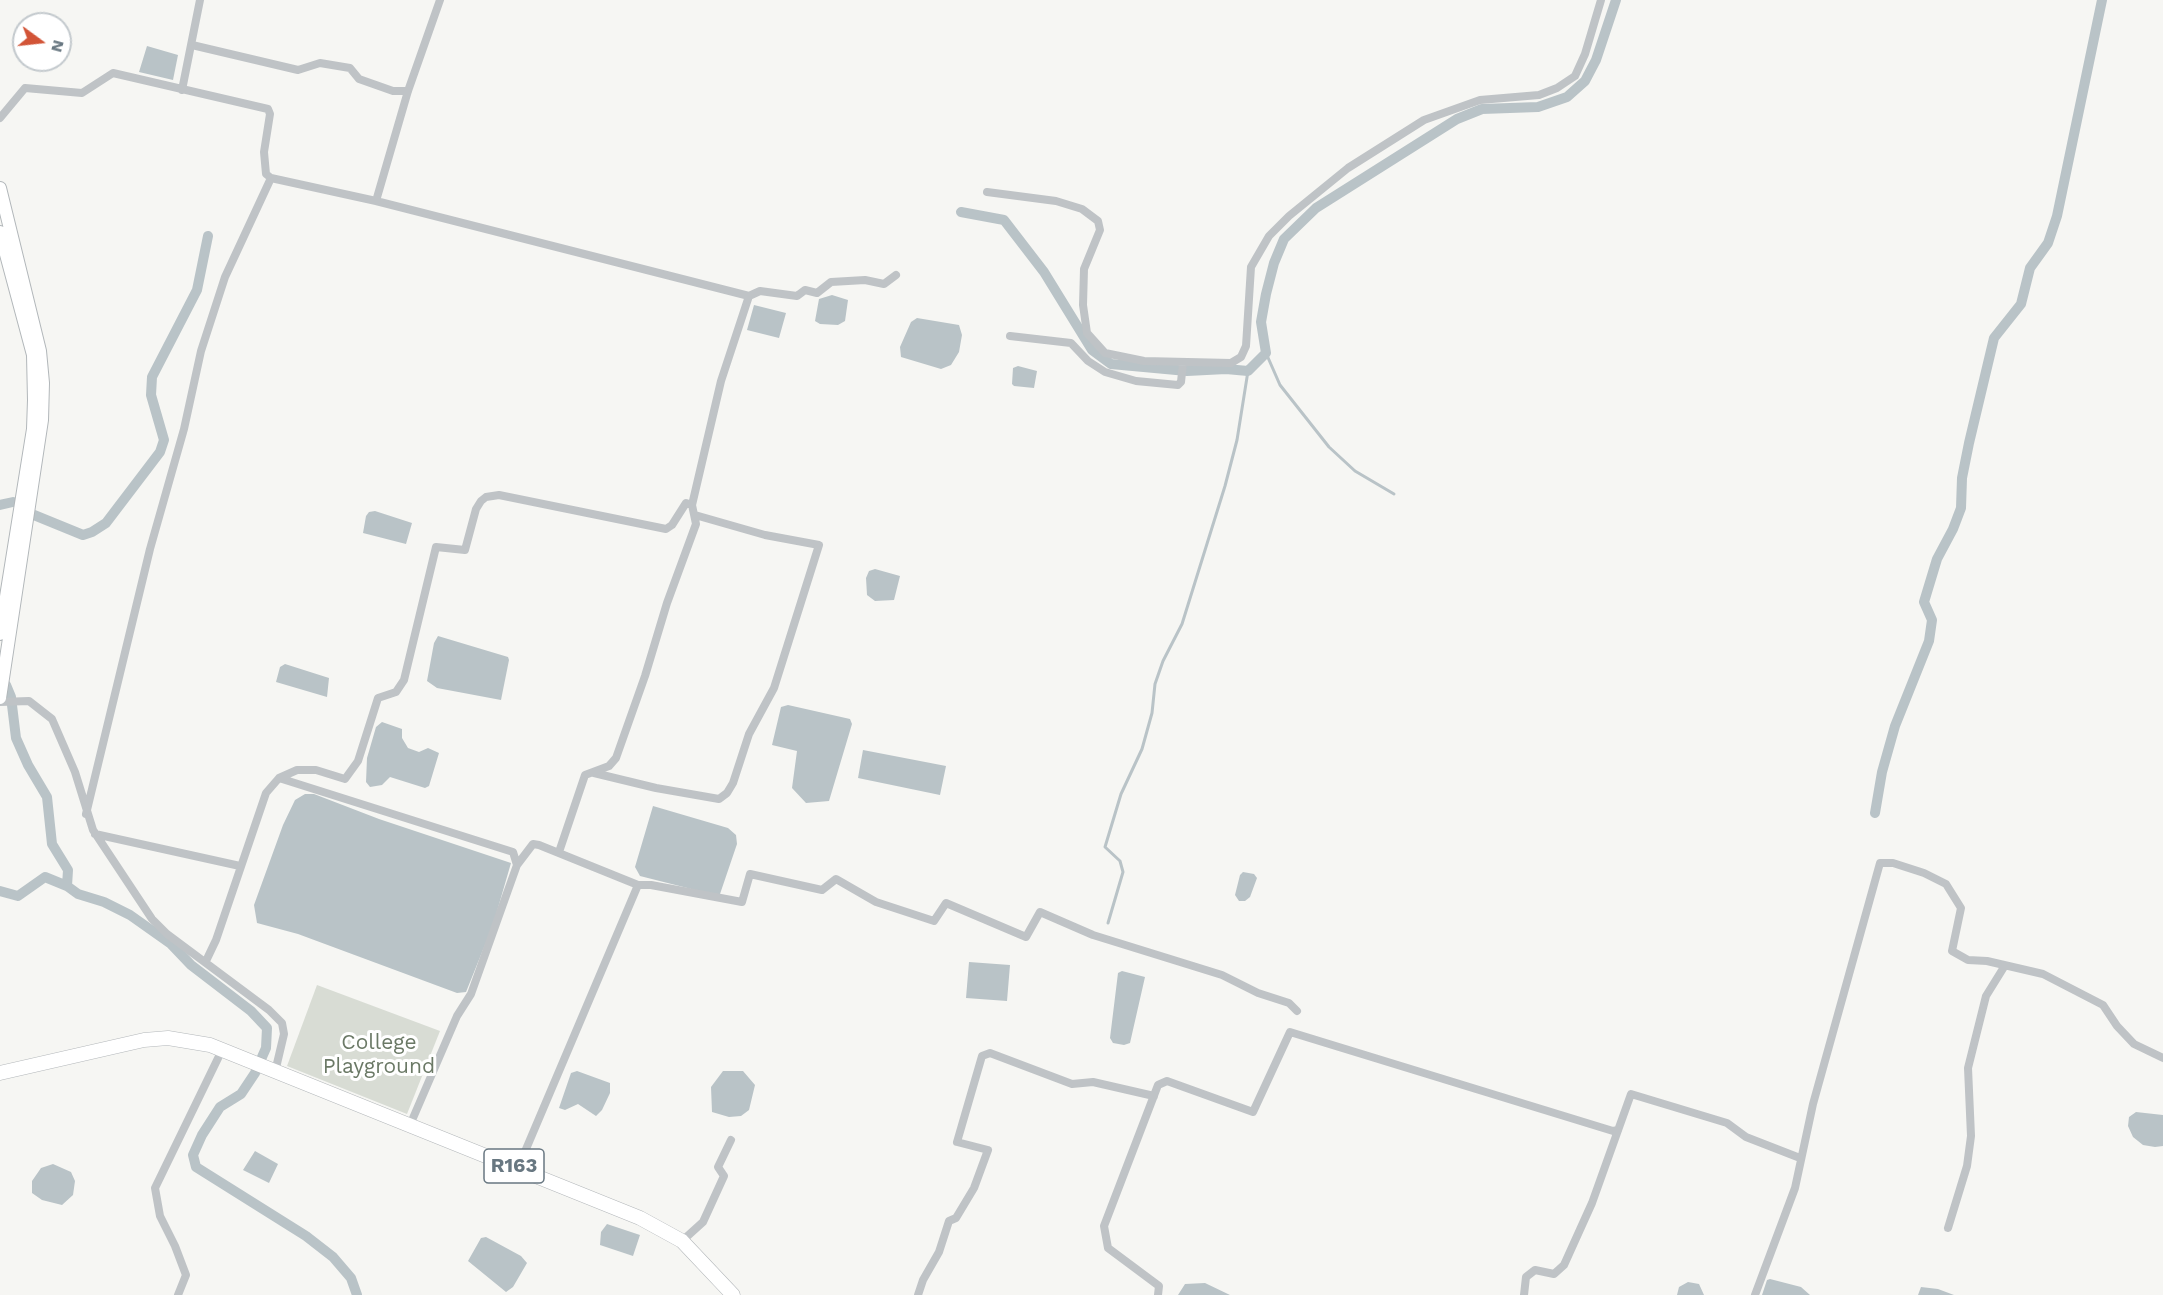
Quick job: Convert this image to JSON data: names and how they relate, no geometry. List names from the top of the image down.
{
  "streets": {
    "main road": ["R163"]
  },
  "parks": ["College Playground"],
  "north": "right"
}
